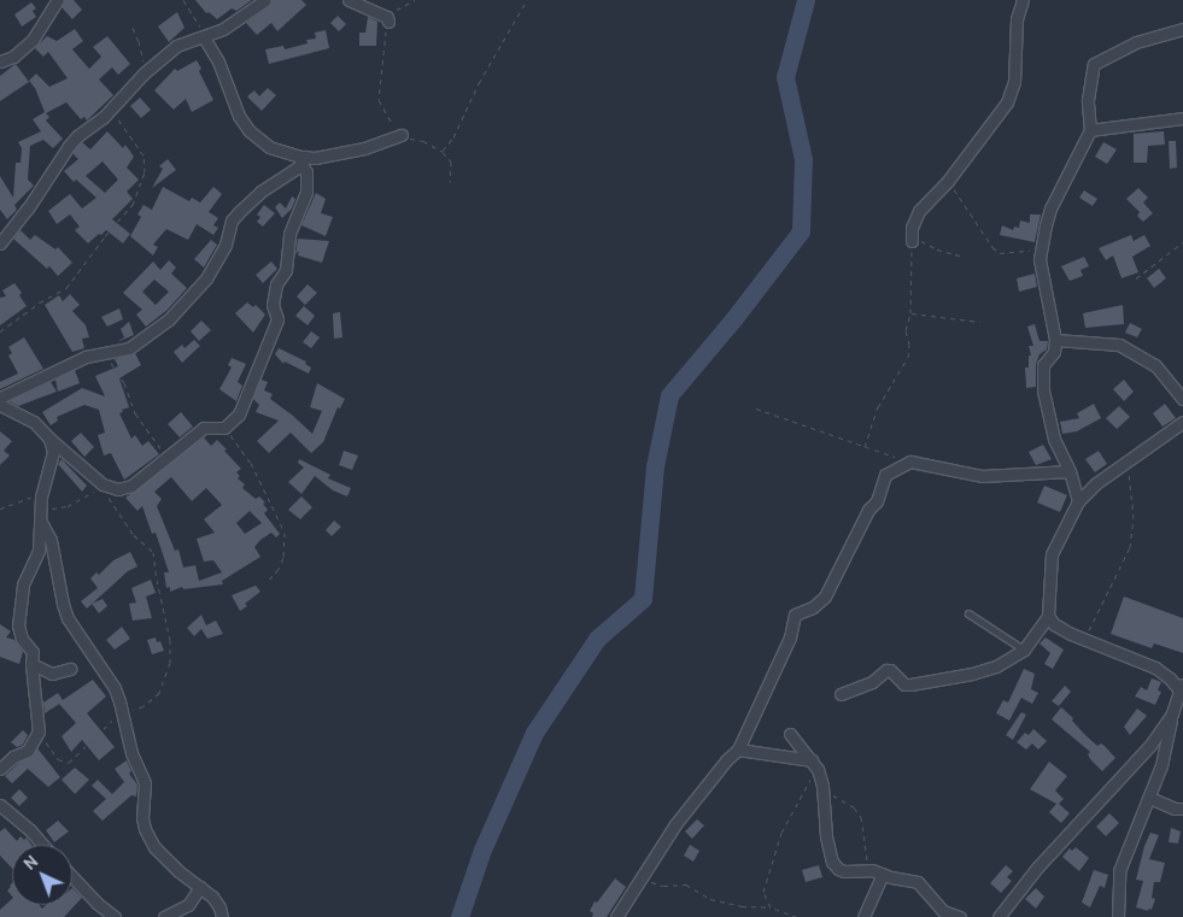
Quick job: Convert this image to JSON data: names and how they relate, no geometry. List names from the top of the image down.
{
  "north": "top left"
}
